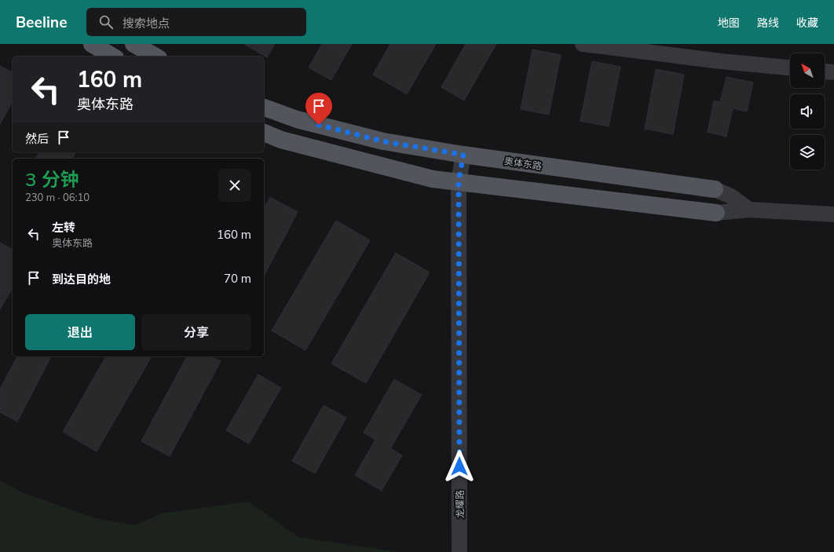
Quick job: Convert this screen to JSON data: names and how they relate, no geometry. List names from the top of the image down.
{
  "streets": {
    "main road": ["奥体东路"],
    "street": ["龙耀路"]
  },
  "crossings": [
    ["奥体东路", "龙耀路"]
  ],
  "north": "top left",
  "page": {
    "header": "Beeline",
    "search": "搜索地点",
    "nav": ["地图", "路线", "收藏"],
    "turn": ["160 m", "奥体东路"],
    "then": "然后",
    "heading": ["3 分钟", "230 m · 06:10"],
    "list": [
      {
        "name": "左转",
        "note": "奥体东路",
        "value": "160 m"
      },
      {
        "name": "到达目的地",
        "value": "70 m"
      }
    ],
    "buttons": ["退出", "分享"]
  }
}
